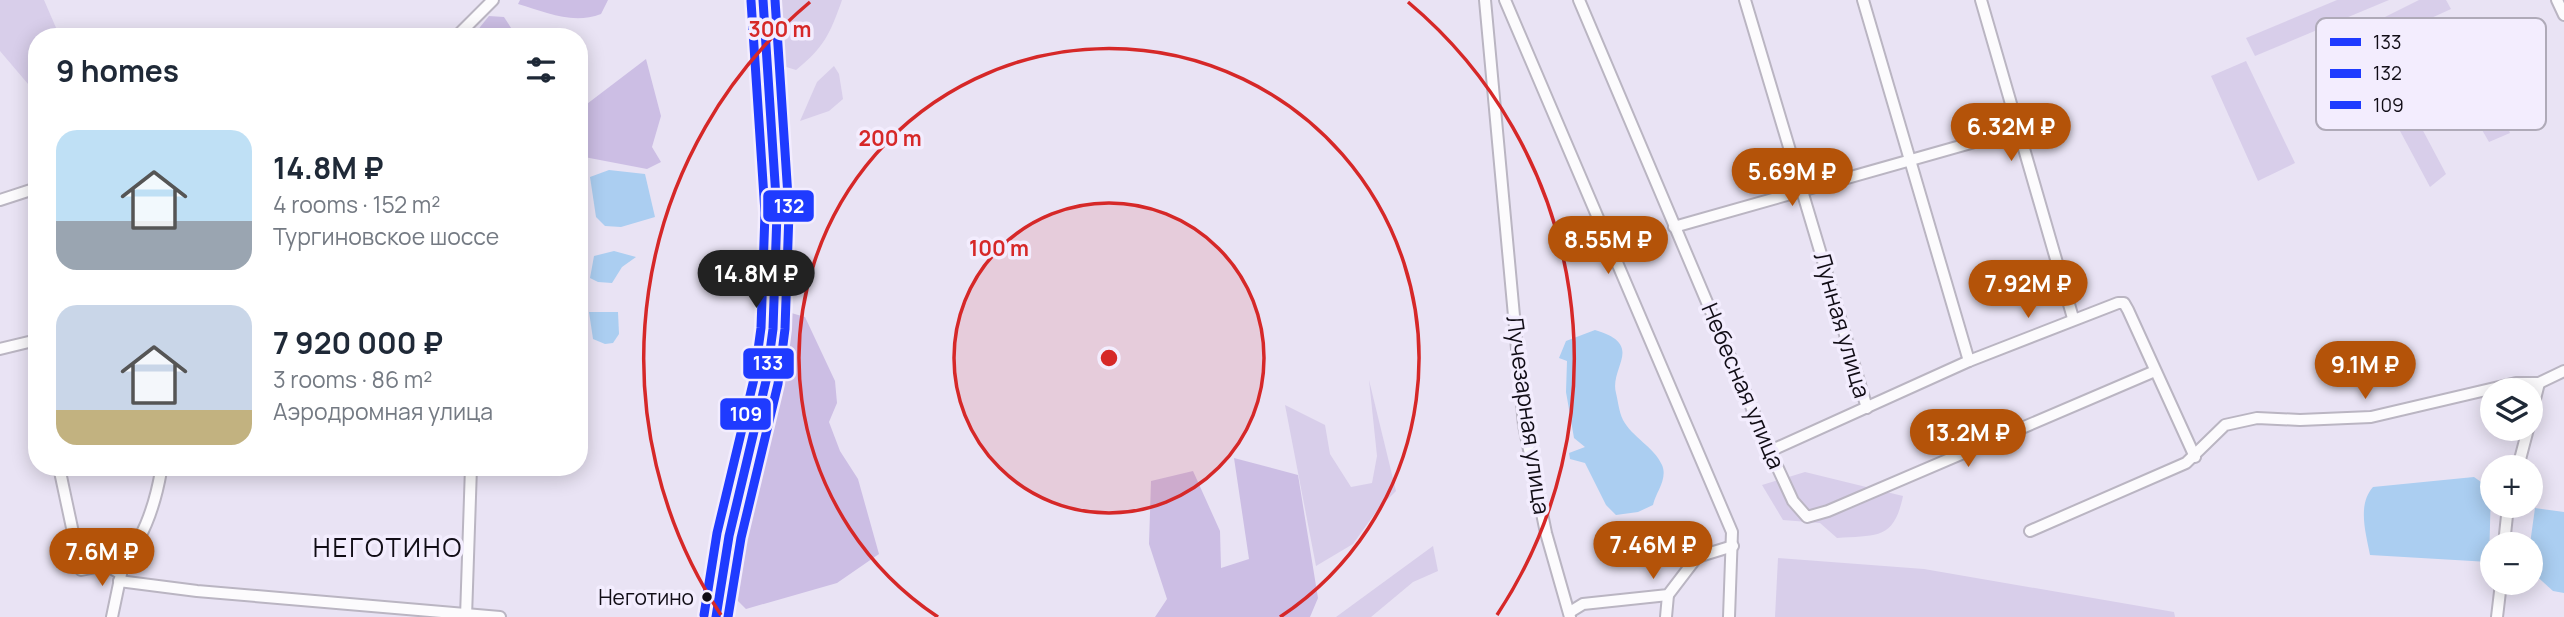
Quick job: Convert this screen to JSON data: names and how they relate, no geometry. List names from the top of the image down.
{
  "streets": {
    "street": ["Лунная улица", "Небесная улица", "Лучезарная улица"]
  },
  "districts": ["НЕГОТИНО"],
  "places": ["Неготино"],
  "lines": ["transit line 133", "transit line 132", "transit line 109"],
  "legend": ["133", "132", "109"],
  "page": {
    "heading": "9 homes",
    "price": [
      "6.32M ₽",
      "5.69M ₽",
      "8.55M ₽",
      "14.8M ₽",
      "7.92M ₽",
      "9.1M ₽",
      "13.2M ₽",
      "7.46M ₽",
      "7.6M ₽"
    ],
    "list": [
      {
        "name": "14.8M ₽",
        "note": "4 rooms · 152 m² · Тургиновское шоссе"
      },
      {
        "name": "7 920 000 ₽",
        "note": "3 rooms · 86 m² · Аэродромная улица"
      }
    ],
    "map_buttons": ["+", "−"]
  },
  "rings": ["300 m", "200 m", "100 m"]
}
